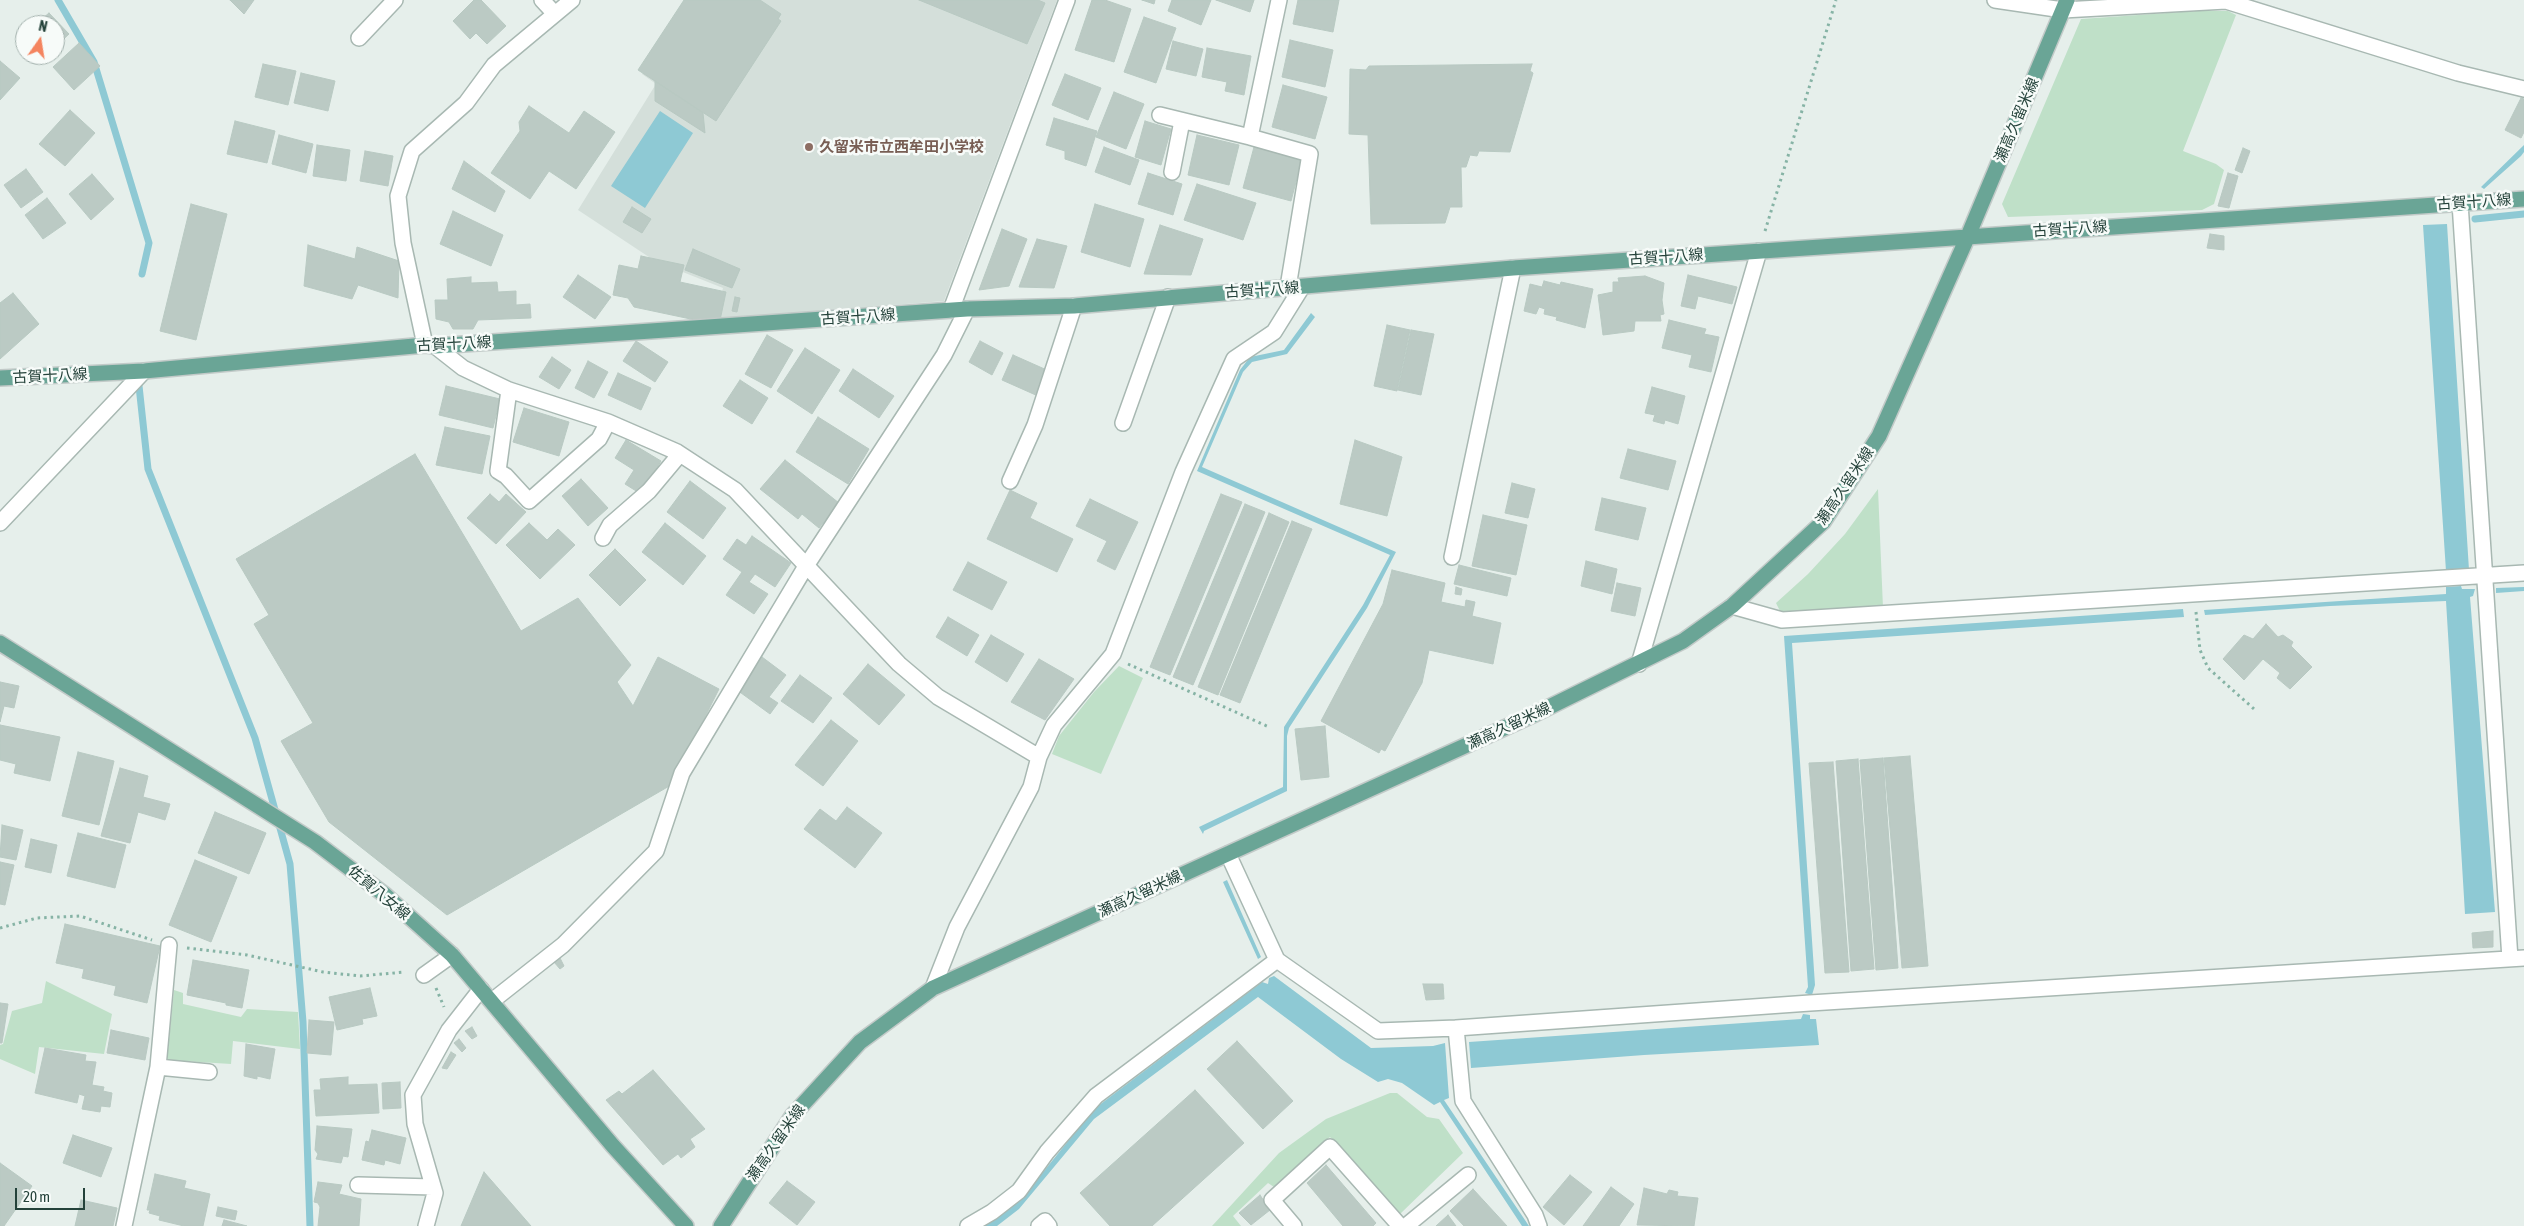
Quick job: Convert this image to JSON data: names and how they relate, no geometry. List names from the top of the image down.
{
  "streets": {
    "main road": ["瀬高久留米線", "古賀十八線", "佐賀八女線"]
  },
  "crossings": [
    ["瀬高久留米線", "古賀十八線"]
  ],
  "places": ["久留米市立西牟田小学校"],
  "scale_bar": "20 m",
  "north": "top"
}
